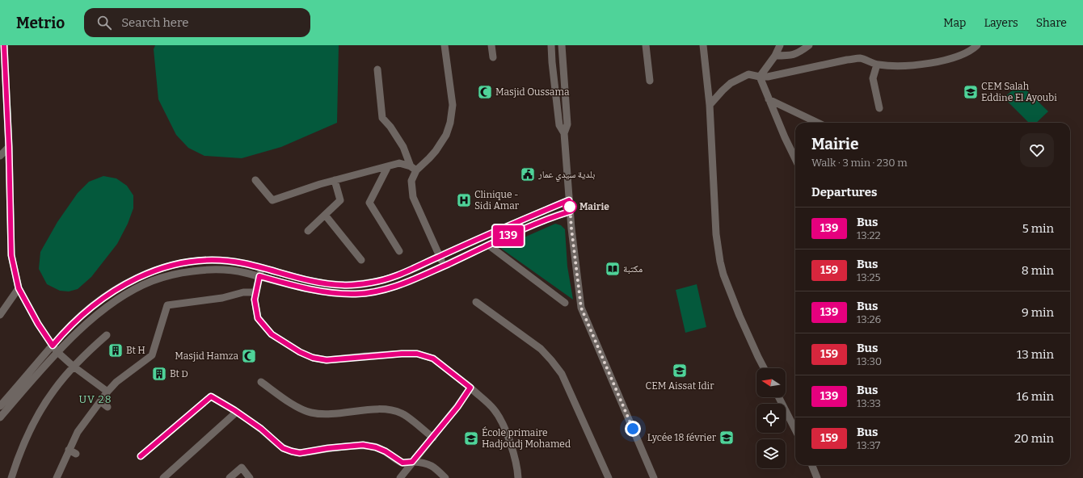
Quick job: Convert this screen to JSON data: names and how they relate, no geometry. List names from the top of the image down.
{
  "districts": ["UV 28"],
  "places": {
    "mosque": ["Masjid Oussama", "Masjid Hamza"],
    "school or university": [
      "CEM Salah Eddine El Ayoubi",
      "CEM Aissat Idir",
      "Lycée 18 février",
      "École primaire Hadjoudj Mohamed"
    ],
    "public building": ["بلدية سيدي عمار"],
    "hospital": ["Clinique - Sidi Amar"],
    "other": ["Mairie"],
    "library": ["مكتبة"],
    "building": ["Bt H", "Bt D"]
  },
  "lines": ["bus line 139"],
  "north": "left",
  "page": {
    "header": "Metrio",
    "search": "Search here",
    "nav": ["Map", "Layers", "Share"],
    "on_map": "139",
    "heading": [
      ["Mairie", "Walk · 3 min · 230 m"],
      "Departures"
    ],
    "list": [
      {
        "mark": "139",
        "name": "Bus",
        "note": "13:22",
        "value": "5 min"
      },
      {
        "mark": "159",
        "name": "Bus",
        "note": "13:25",
        "value": "8 min"
      },
      {
        "mark": "139",
        "name": "Bus",
        "note": "13:26",
        "value": "9 min"
      },
      {
        "mark": "159",
        "name": "Bus",
        "note": "13:30",
        "value": "13 min"
      },
      {
        "mark": "139",
        "name": "Bus",
        "note": "13:33",
        "value": "16 min"
      },
      {
        "mark": "159",
        "name": "Bus",
        "note": "13:37",
        "value": "20 min"
      }
    ]
  }
}
